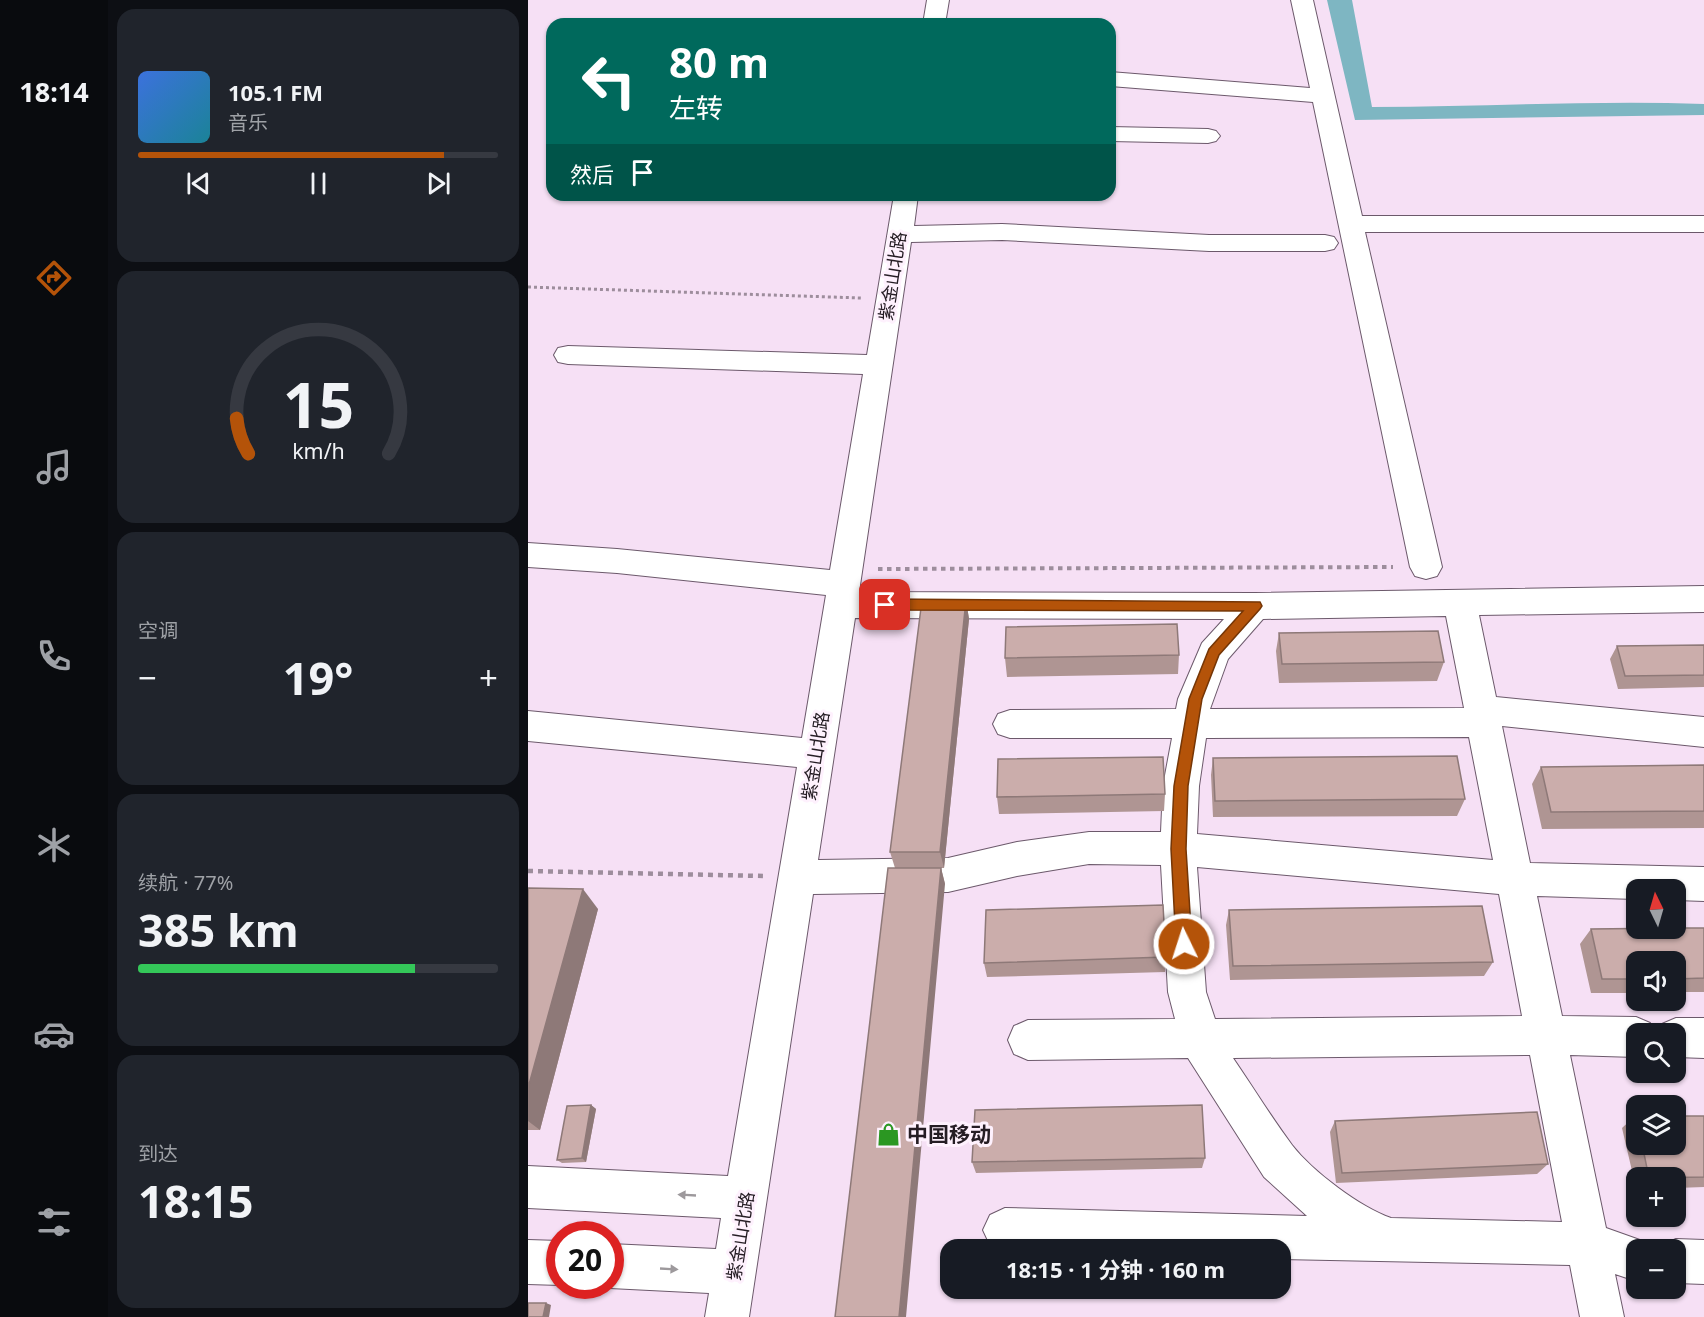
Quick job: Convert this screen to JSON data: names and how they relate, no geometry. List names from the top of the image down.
{
  "streets": {
    "street": ["紫金山北路"]
  },
  "places": {
    "shop": ["中国移动"]
  },
  "north": "top",
  "page": {
    "tabs": "18:14",
    "turn": ["80 m", "左转"],
    "song": ["105.1 FM", "音乐"],
    "then": "然后",
    "tile": [
      "空调",
      ["续航 · 77%", "385 km"],
      ["到达", "18:15"]
    ],
    "heat": ["−", "19°", "+"],
    "map_buttons": ["+", "−"],
    "limit": "20",
    "trip": "18:15 · 1 分钟 · 160 m",
    "gauge": ["15", "km/h"]
  }
}
